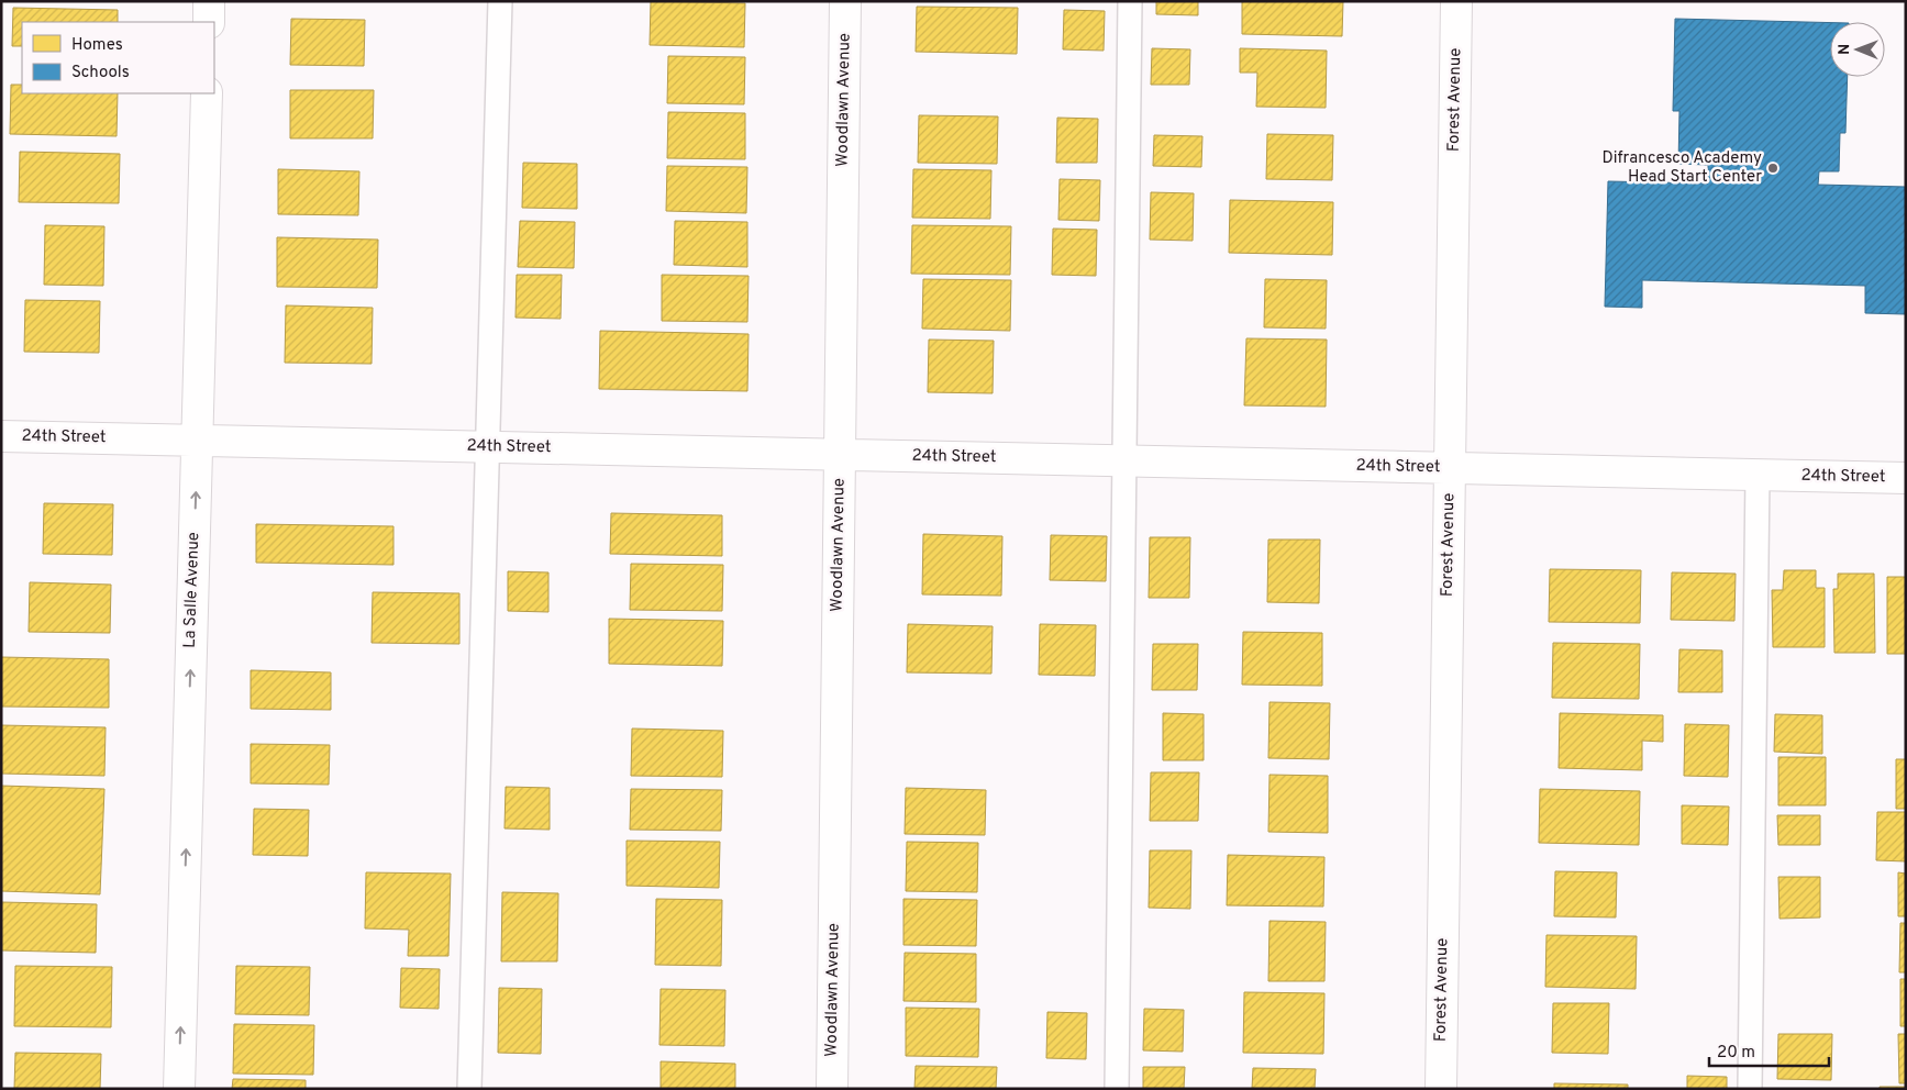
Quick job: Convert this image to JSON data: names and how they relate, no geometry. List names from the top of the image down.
{
  "streets": {
    "street": [
      "Woodlawn Avenue",
      "Forest Avenue",
      "24th Street",
      "La Salle Avenue"
    ]
  },
  "crossings": [
    ["Woodlawn Avenue", "24th Street"],
    ["Forest Avenue", "24th Street"],
    ["24th Street", "La Salle Avenue"]
  ],
  "one_way": ["La Salle Avenue"],
  "places": ["Difrancesco Academy Head Start Center"],
  "legend": ["Homes", "Schools"],
  "scale_bar": "20 m",
  "north": "left"
}
